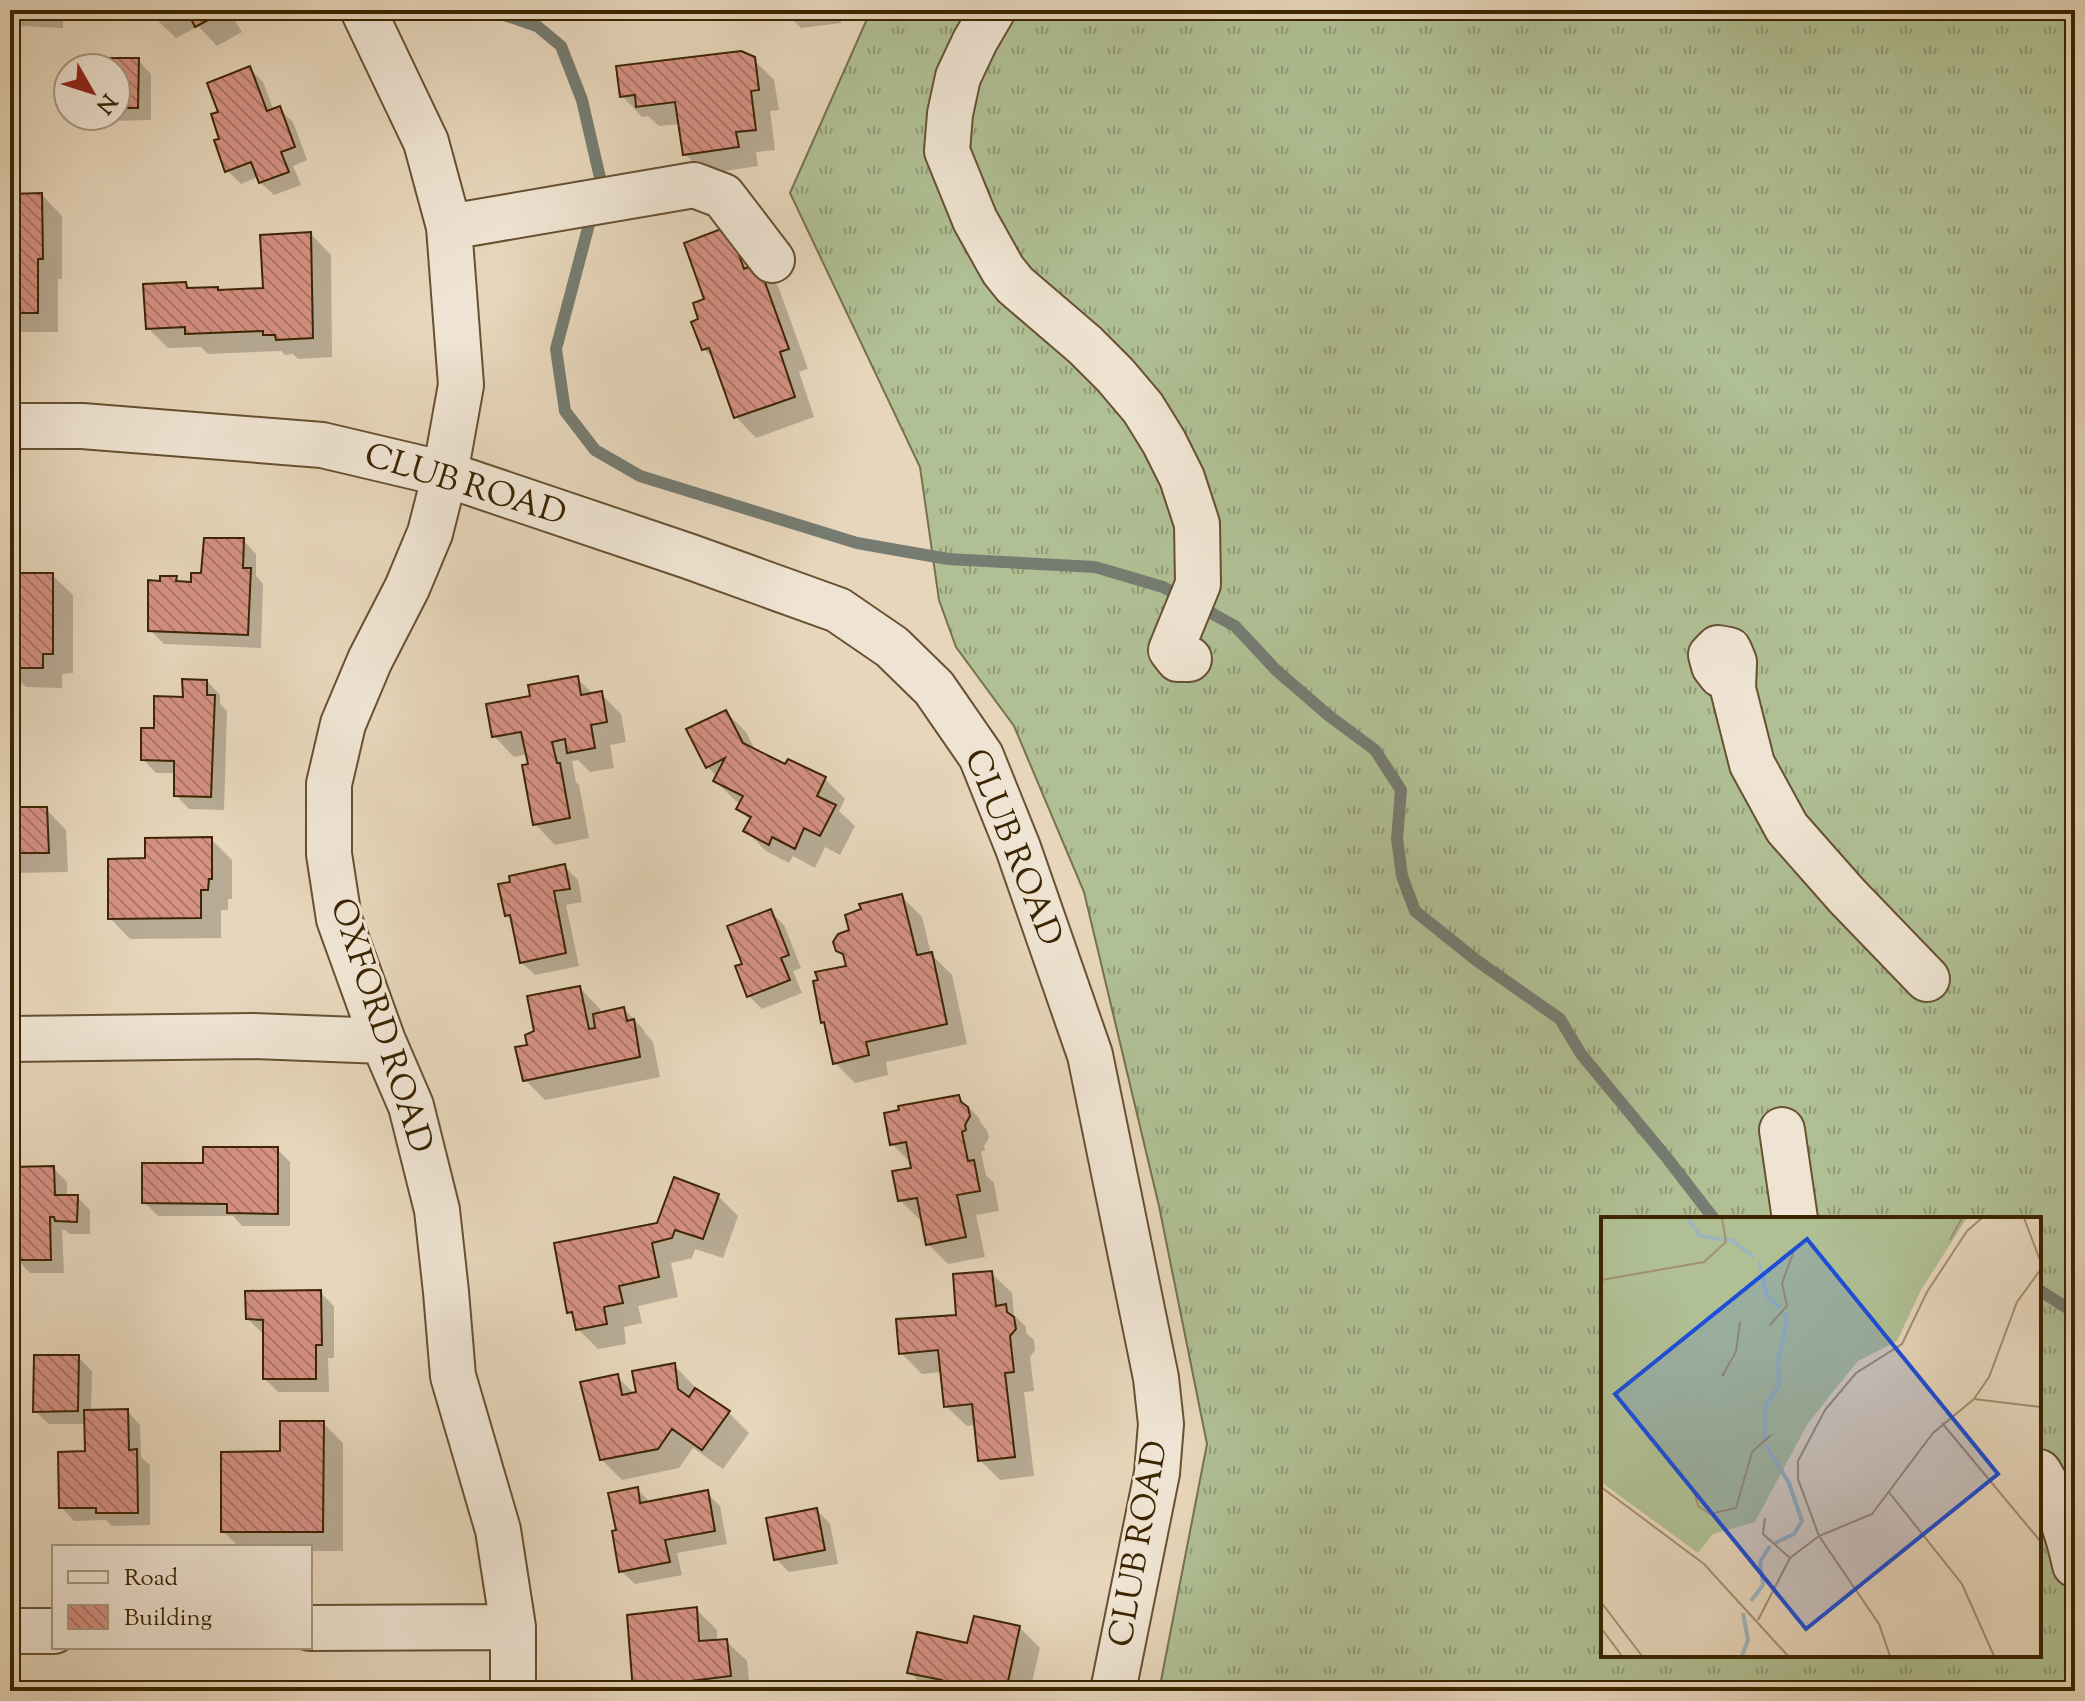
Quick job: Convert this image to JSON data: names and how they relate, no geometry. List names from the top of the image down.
{
  "streets": {
    "street": ["CLUB ROAD", "OXFORD ROAD"]
  },
  "crossings": [
    ["CLUB ROAD", "OXFORD ROAD"]
  ],
  "legend": ["Road", "Building"],
  "north": "bottom right"
}
